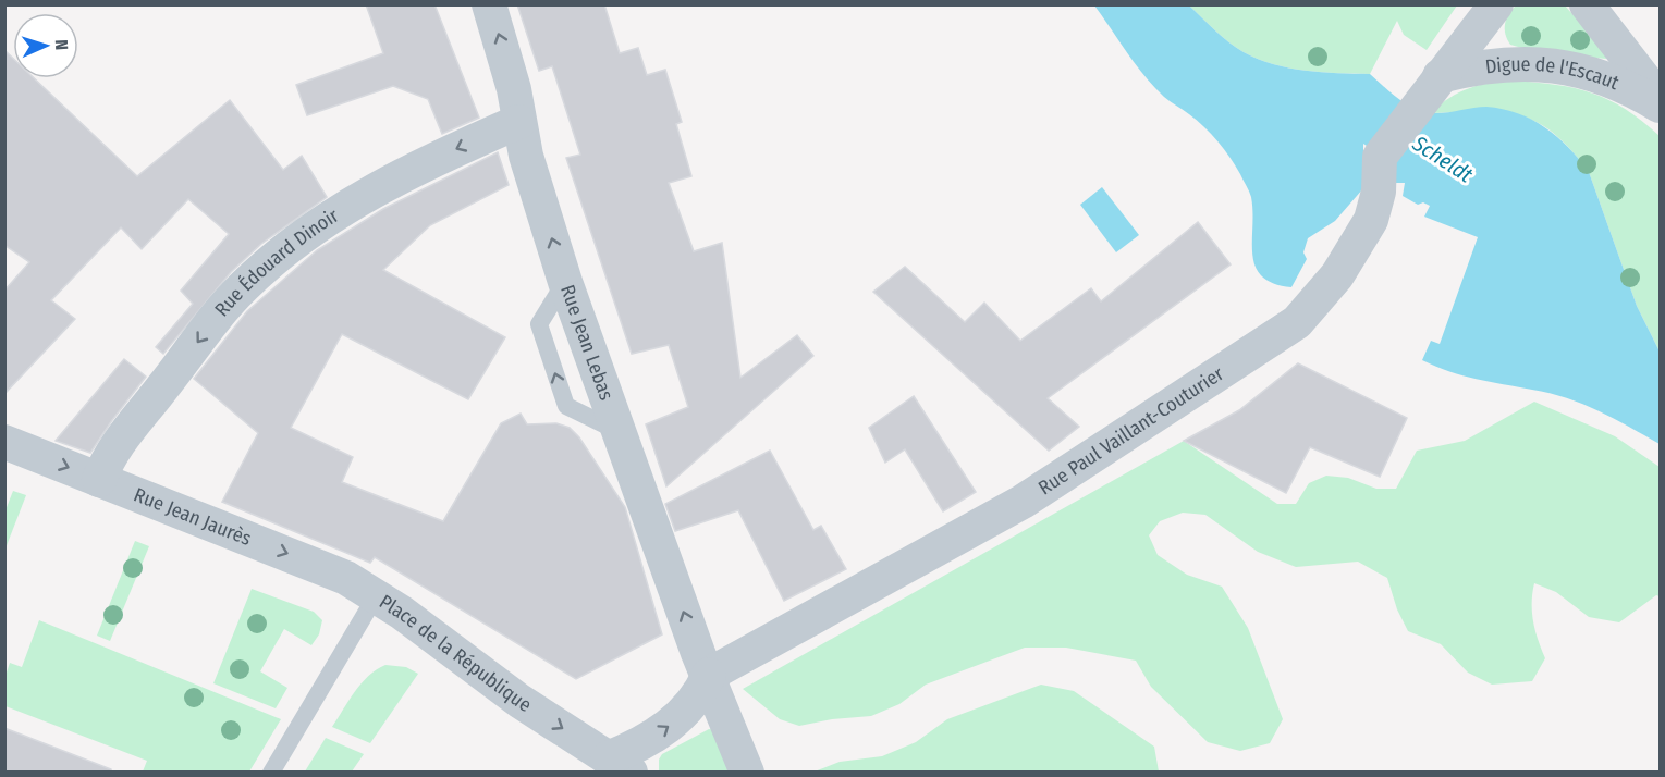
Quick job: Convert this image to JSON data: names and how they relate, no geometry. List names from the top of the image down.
{
  "streets": {
    "street": [
      "Digue de l'Escaut",
      "Rue Édouard Dinoir",
      "Rue Jean Lebas",
      "Rue Paul Vaillant-Couturier",
      "Rue Jean Jaurès",
      "Place de la République"
    ]
  },
  "crossings": [
    ["Digue de l'Escaut", "Rue Paul Vaillant-Couturier"],
    ["Rue Édouard Dinoir", "Rue Jean Lebas"],
    ["Rue Édouard Dinoir", "Rue Jean Jaurès"],
    ["Rue Jean Lebas", "Rue Paul Vaillant-Couturier"],
    ["Rue Jean Lebas", "Place de la République"],
    ["Rue Paul Vaillant-Couturier", "Place de la République"],
    ["Rue Jean Jaurès", "Place de la République"]
  ],
  "one_way": [
    "Rue Édouard Dinoir",
    "Rue Jean Lebas",
    "Rue Jean Jaurès",
    "Place de la République"
  ],
  "water": ["Scheldt"],
  "north": "right"
}
